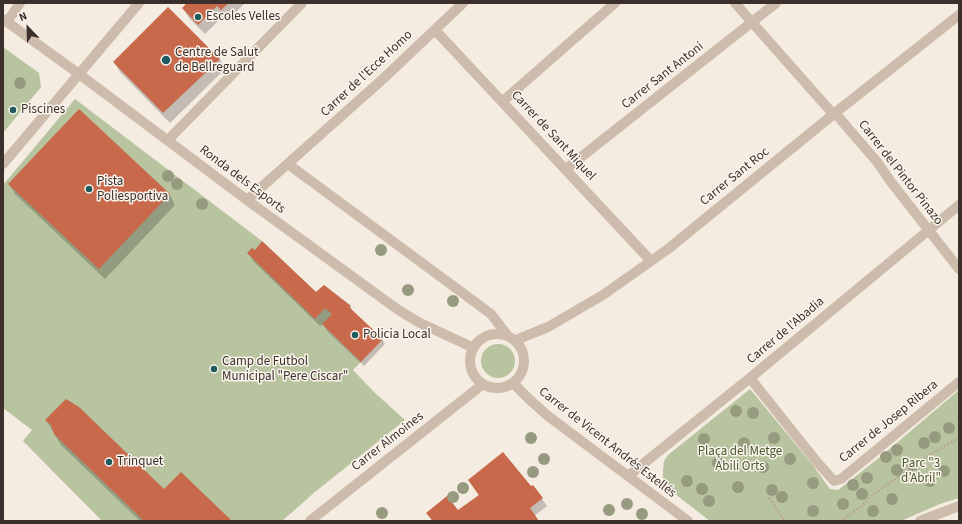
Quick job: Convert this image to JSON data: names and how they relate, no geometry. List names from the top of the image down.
{
  "streets": {
    "street": [
      "Carrer de l'Ecce Homo",
      "Carrer Sant Antoni",
      "Carrer de Sant Miquel",
      "Carrer del Pintor Pinazo",
      "Carrer Sant Roc",
      "Ronda dels Esports",
      "Carrer de l'Abadia",
      "Carrer de Josep Ribera",
      "Carrer Almoines",
      "Carrer de Vicent Andrés Estellés"
    ]
  },
  "crossings": [
    ["Carrer de l'Ecce Homo", "Carrer de Sant Miquel"],
    ["Carrer de l'Ecce Homo", "Ronda dels Esports"],
    ["Carrer Sant Antoni", "Carrer de Sant Miquel"],
    ["Carrer Sant Antoni", "Carrer del Pintor Pinazo"],
    ["Carrer de Sant Miquel", "Carrer Sant Roc"],
    ["Carrer del Pintor Pinazo", "Carrer Sant Roc"],
    ["Carrer del Pintor Pinazo", "Carrer de l'Abadia"],
    ["Carrer Sant Roc", "Ronda dels Esports"],
    ["Carrer Sant Roc", "Carrer Almoines"],
    ["Carrer Sant Roc", "Carrer de Vicent Andrés Estellés"],
    ["Ronda dels Esports", "Carrer Almoines"],
    ["Ronda dels Esports", "Carrer de Vicent Andrés Estellés"],
    ["Carrer de l'Abadia", "Carrer de Josep Ribera"],
    ["Carrer de l'Abadia", "Carrer de Vicent Andrés Estellés"],
    ["Carrer Almoines", "Carrer de Vicent Andrés Estellés"]
  ],
  "parks": ["Plaça del Metge Abili Orts", "Parc \"3 d’Abril\""],
  "places": [
    "Escoles Velles",
    "Centre de Salut de Bellreguard",
    "Piscines",
    "Pista Poliesportiva",
    "Policia Local",
    "Camp de Futbol Municipal \"Pere Ciscar\"",
    "Trinquet"
  ],
  "north": "top left"
}
